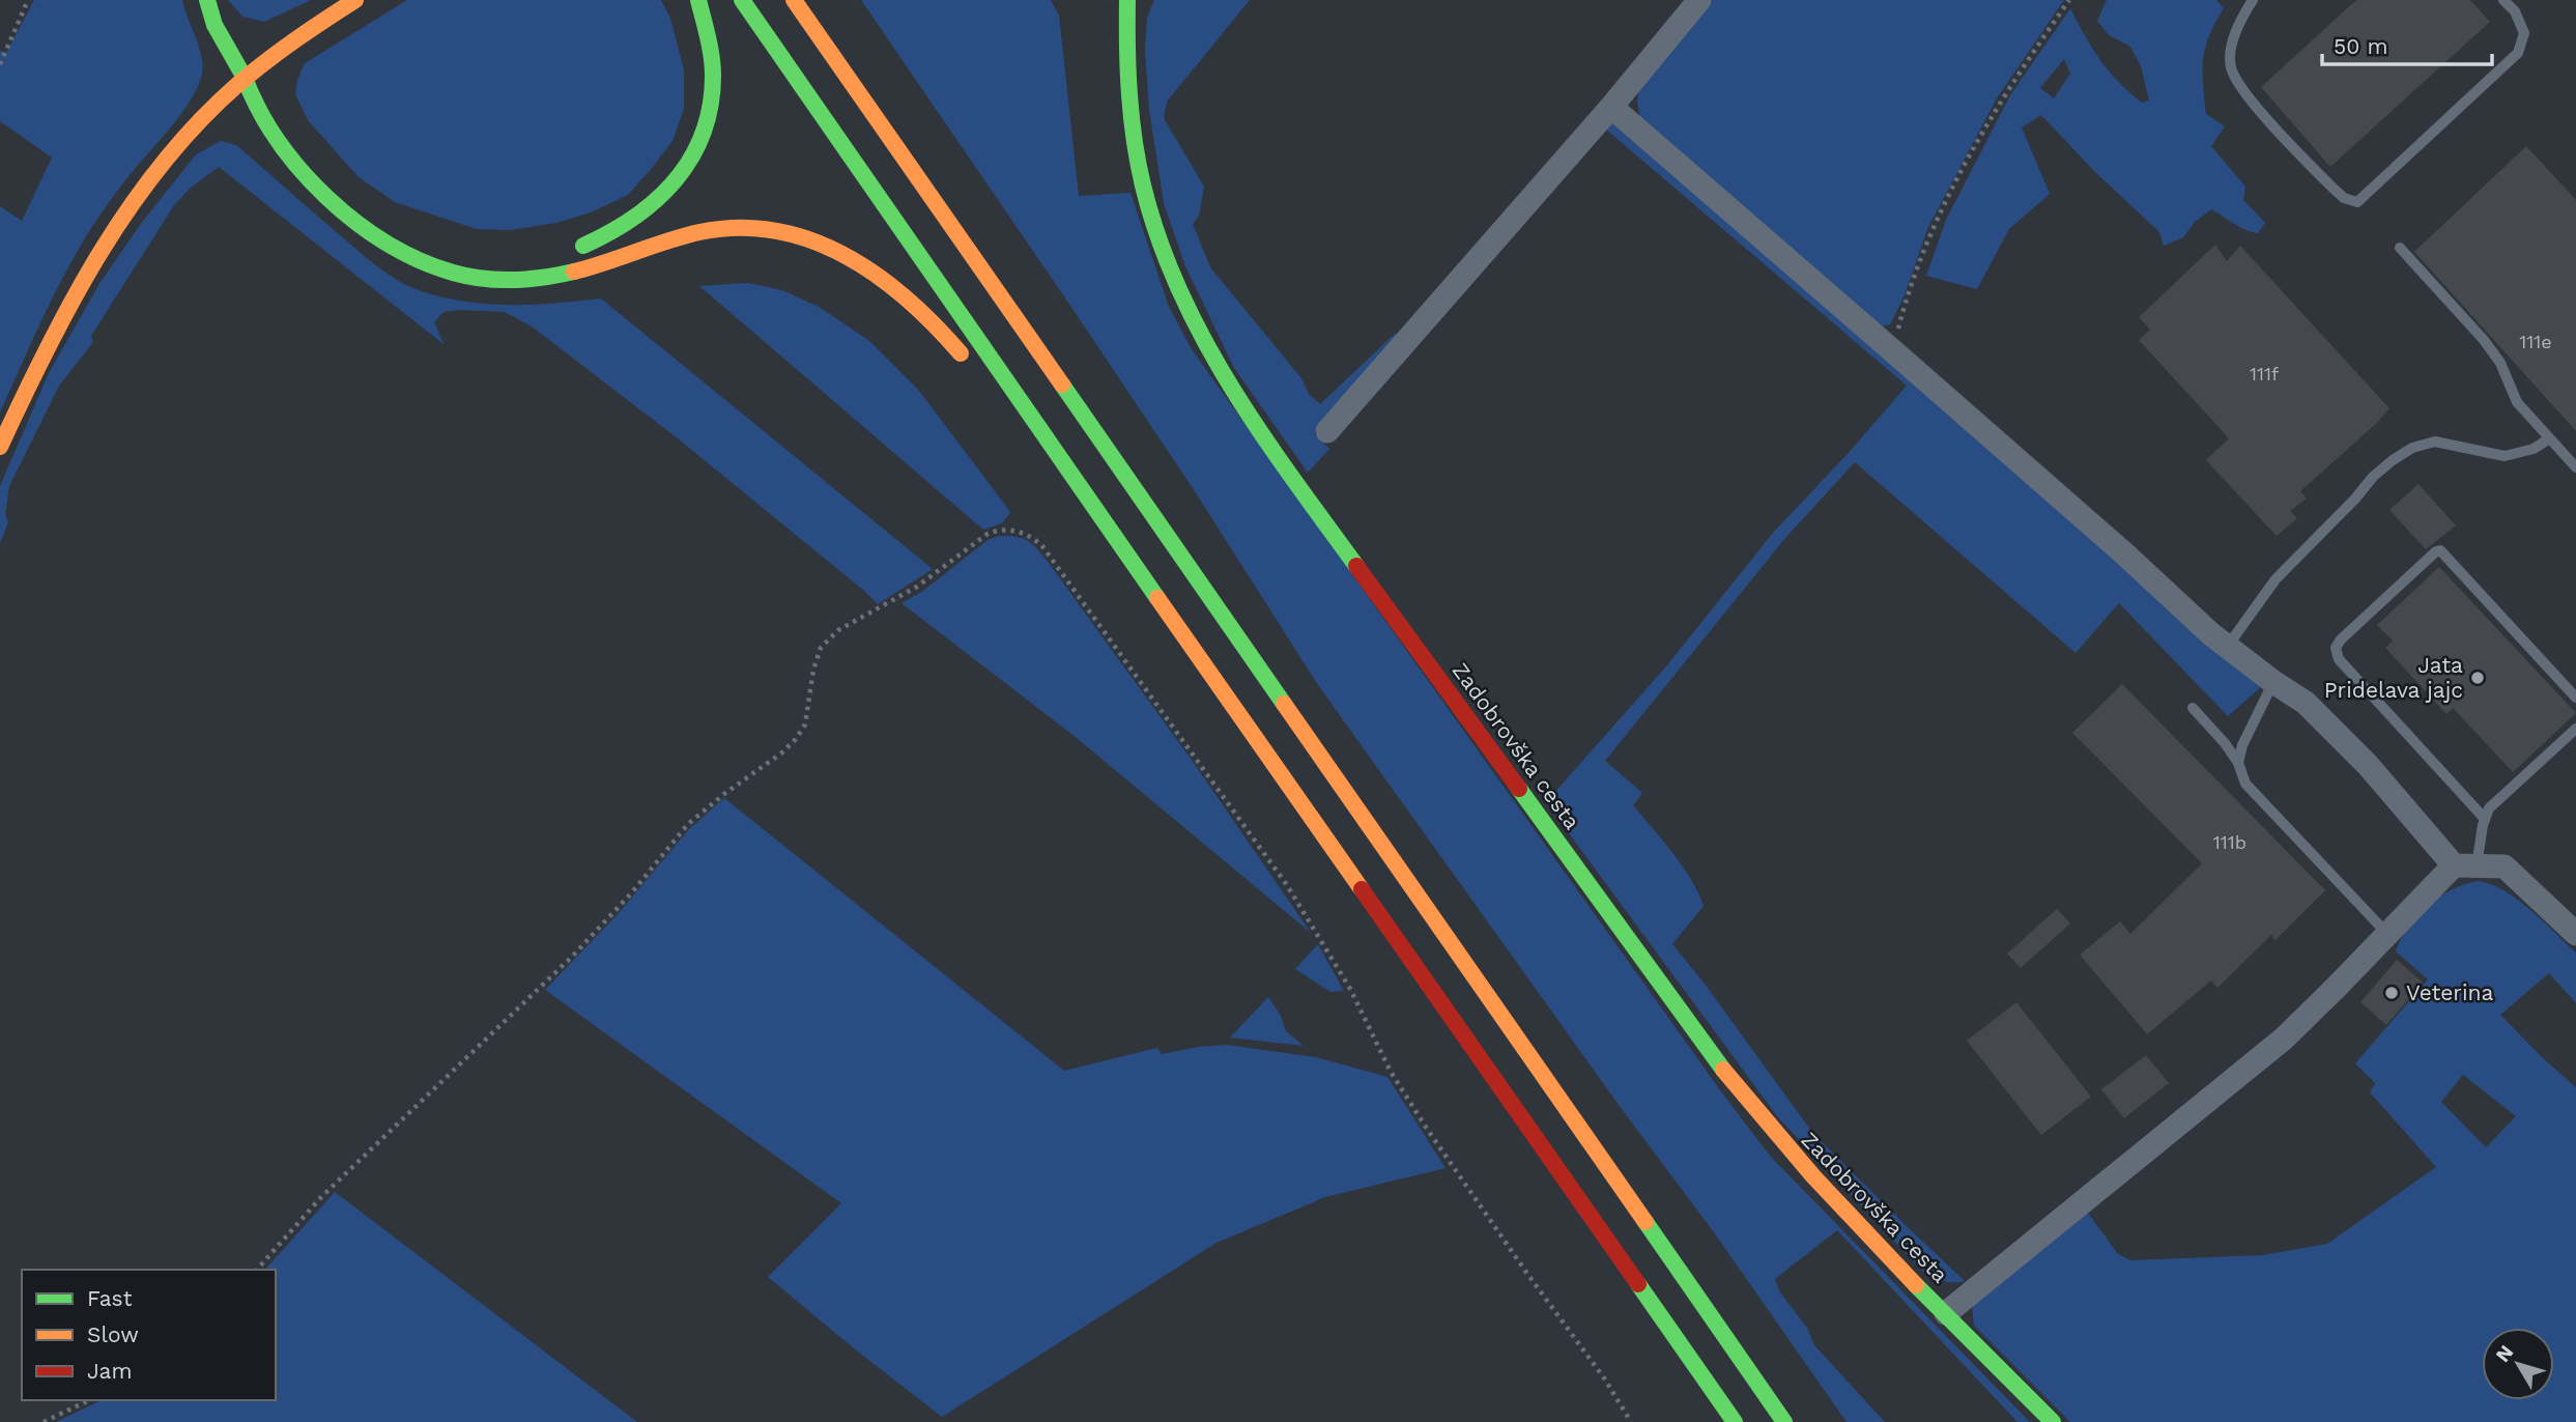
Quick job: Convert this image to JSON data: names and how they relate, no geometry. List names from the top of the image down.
{
  "streets": {
    "main road": ["Zadobrovška cesta"]
  },
  "places": ["Jata Pridelava jajc", "Veterina"],
  "house_numbers": ["111e", "111f", "111b"],
  "legend": ["Fast", "Slow", "Jam"],
  "scale_bar": "50 m",
  "north": "top left"
}
